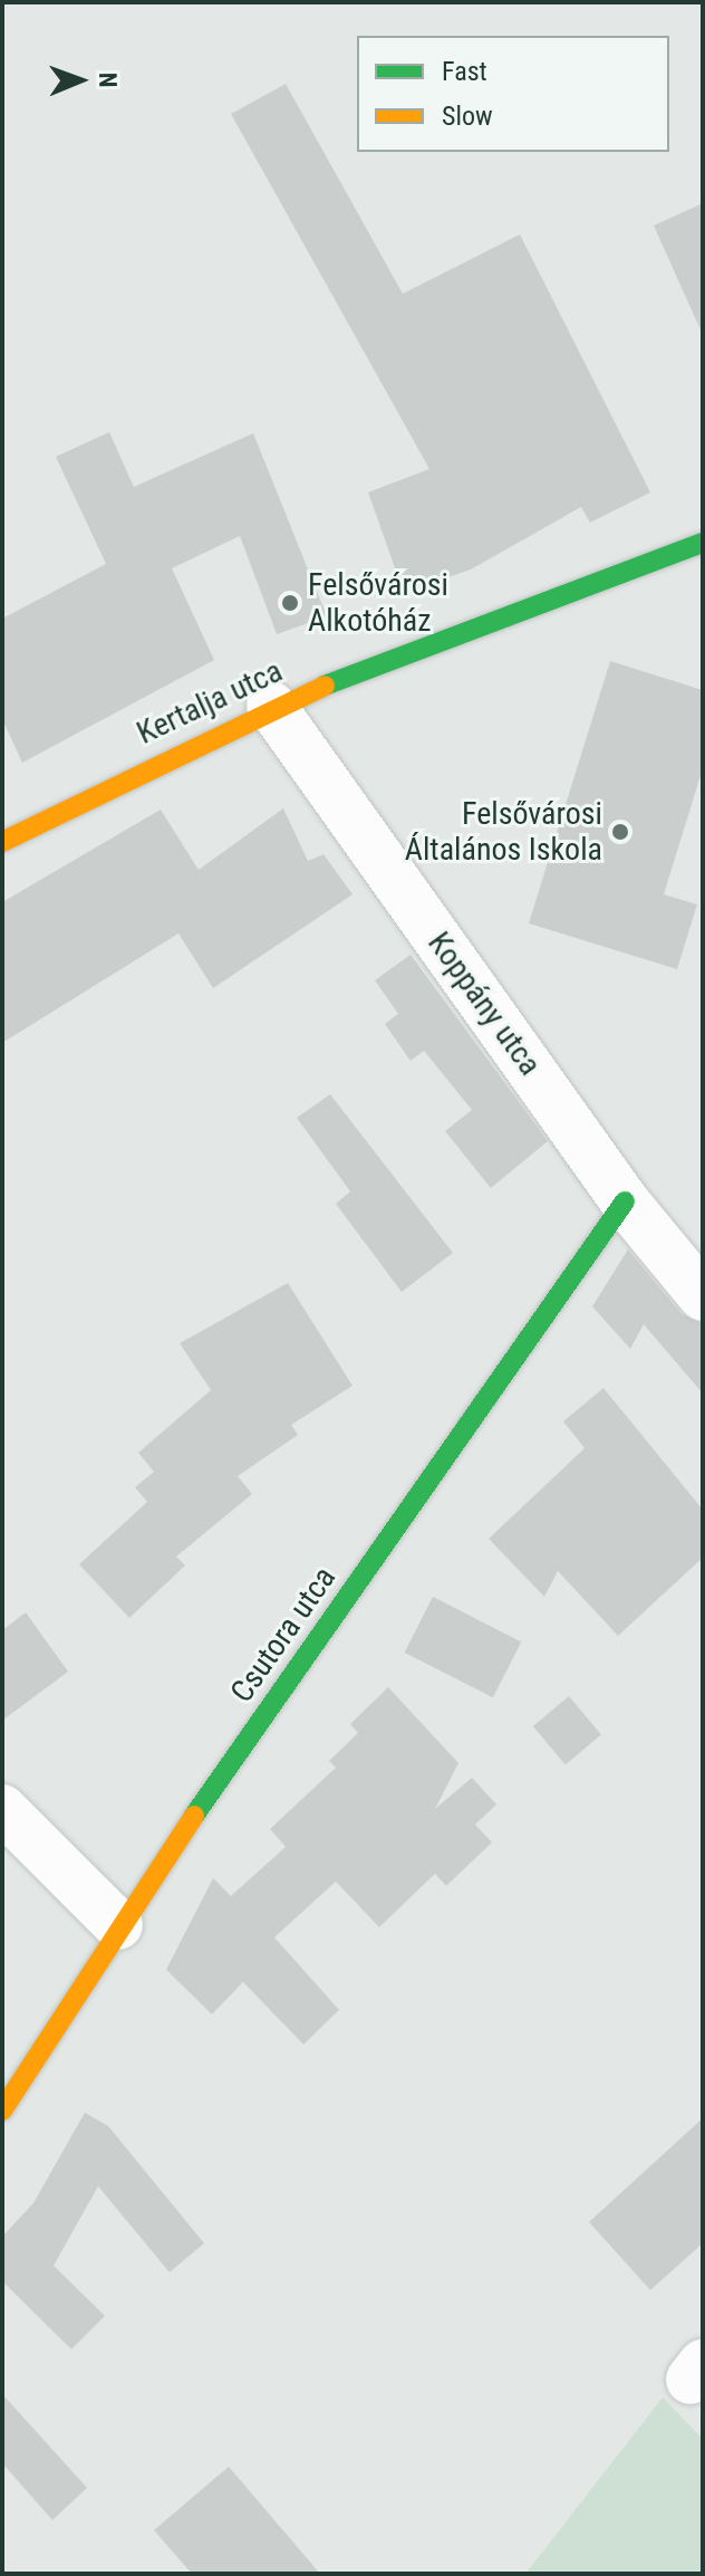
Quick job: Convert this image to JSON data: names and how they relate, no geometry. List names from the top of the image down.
{
  "streets": {
    "street": ["Kertalja utca", "Koppány utca", "Csutora utca"]
  },
  "crossings": [
    ["Kertalja utca", "Koppány utca"],
    ["Koppány utca", "Csutora utca"]
  ],
  "places": ["Felsővárosi Alkotóház", "Felsővárosi Általános Iskola"],
  "legend": ["Fast", "Slow"],
  "north": "right"
}
